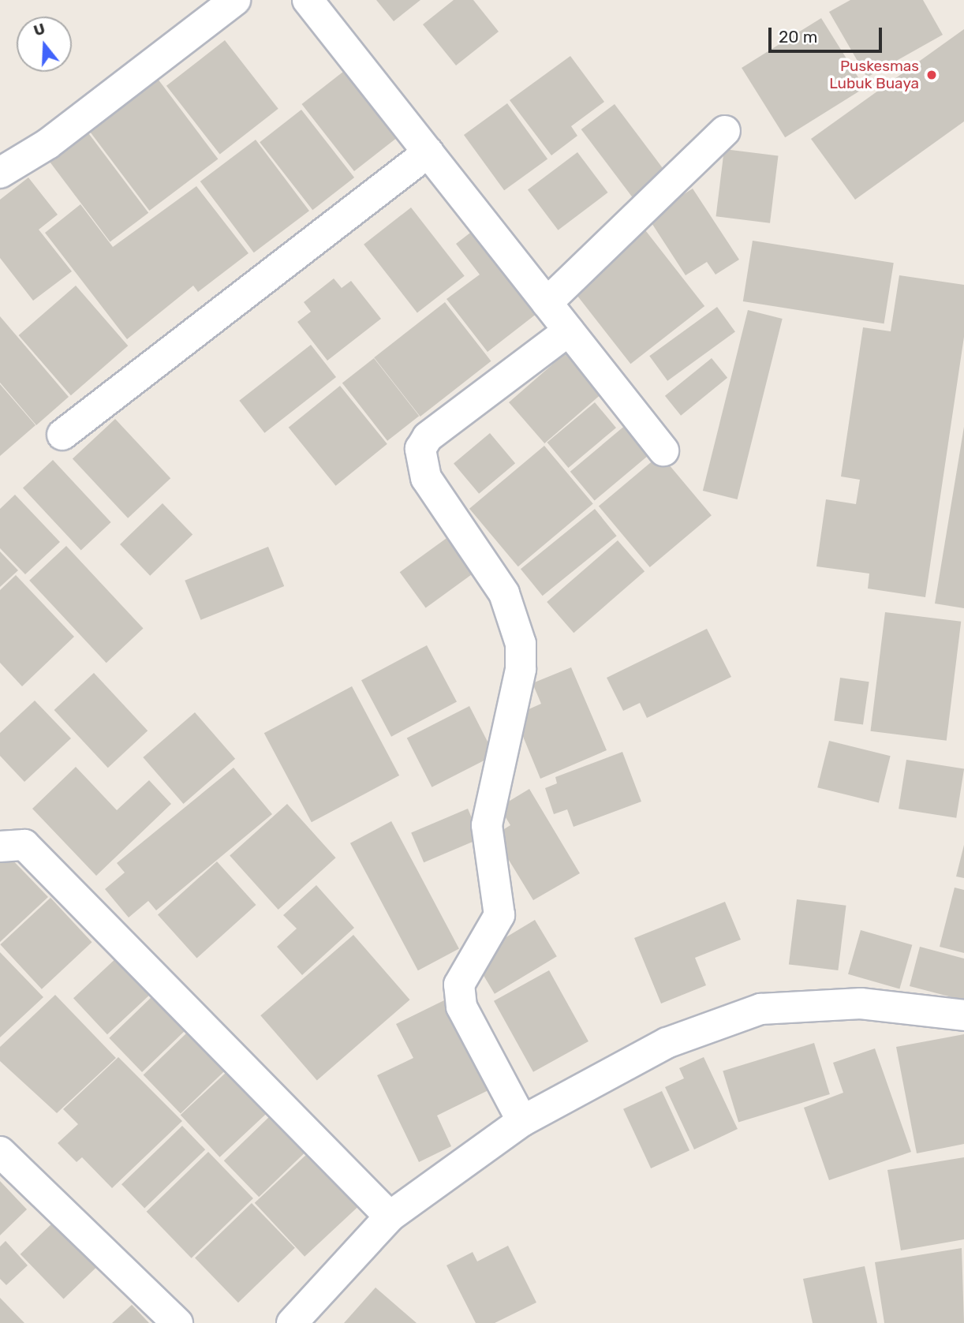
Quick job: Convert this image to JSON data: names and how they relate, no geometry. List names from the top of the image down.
{
  "places": ["Puskesmas Lubuk Buaya"],
  "scale_bar": "20 m",
  "north": "top"
}
